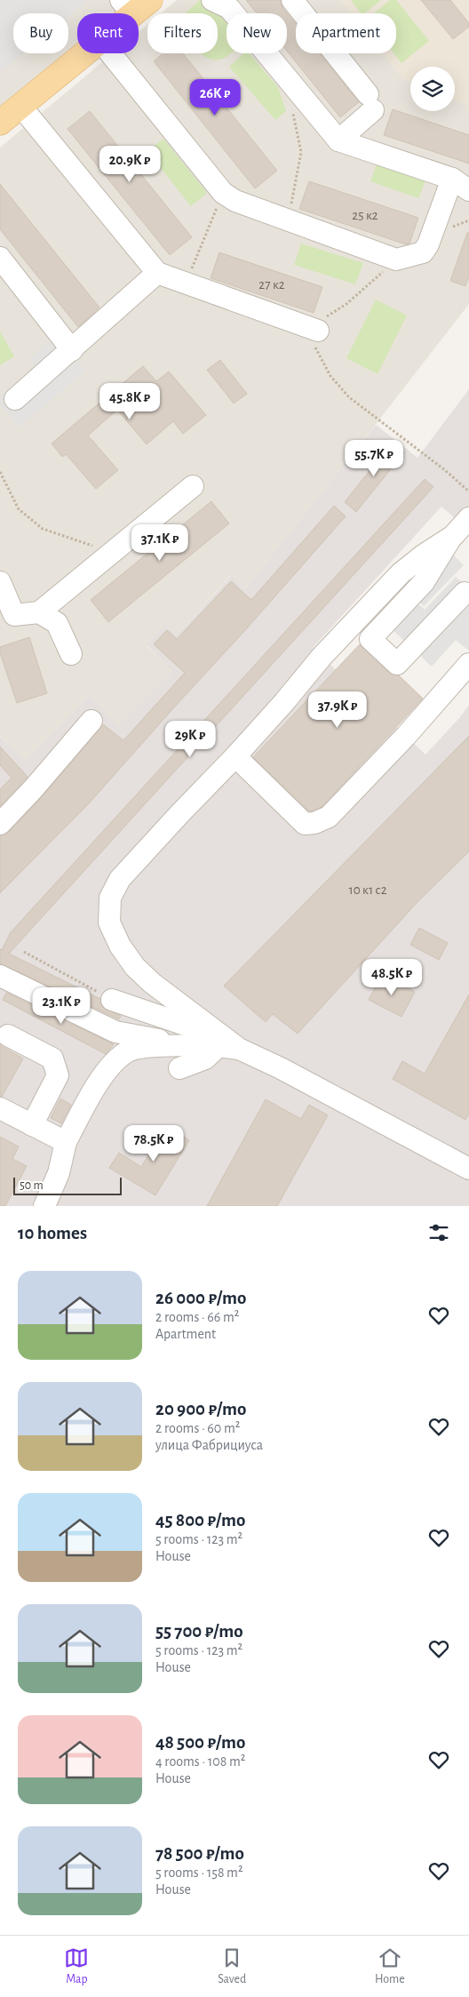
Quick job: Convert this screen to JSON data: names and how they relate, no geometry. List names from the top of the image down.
{
  "house_numbers": ["25 к2", "27 к2", "10 к1 с2"],
  "scale_bar": "50 m",
  "page": {
    "chip": [
      "Buy",
      "Rent",
      "Filters",
      "New",
      "Apartment"
    ],
    "price": [
      "26K ₽",
      "20.9K ₽",
      "45.8K ₽",
      "55.7K ₽",
      "37.1K ₽",
      "37.9K ₽",
      "29K ₽",
      "48.5K ₽",
      "23.1K ₽",
      "78.5K ₽"
    ],
    "scale": "50 m",
    "heading": "10 homes",
    "list": [
      {
        "name": "26 000 ₽/mo",
        "note": "2 rooms · 66 m² · Apartment"
      },
      {
        "name": "20 900 ₽/mo",
        "note": "2 rooms · 60 m² · улица Фабрициуса"
      },
      {
        "name": "45 800 ₽/mo",
        "note": "5 rooms · 123 m² · House"
      },
      {
        "name": "55 700 ₽/mo",
        "note": "5 rooms · 123 m² · House"
      },
      {
        "name": "48 500 ₽/mo",
        "note": "4 rooms · 108 m² · House"
      },
      {
        "name": "78 500 ₽/mo",
        "note": "5 rooms · 158 m² · House"
      }
    ],
    "tabs": ["Map", "Saved", "Home"]
  }
}
